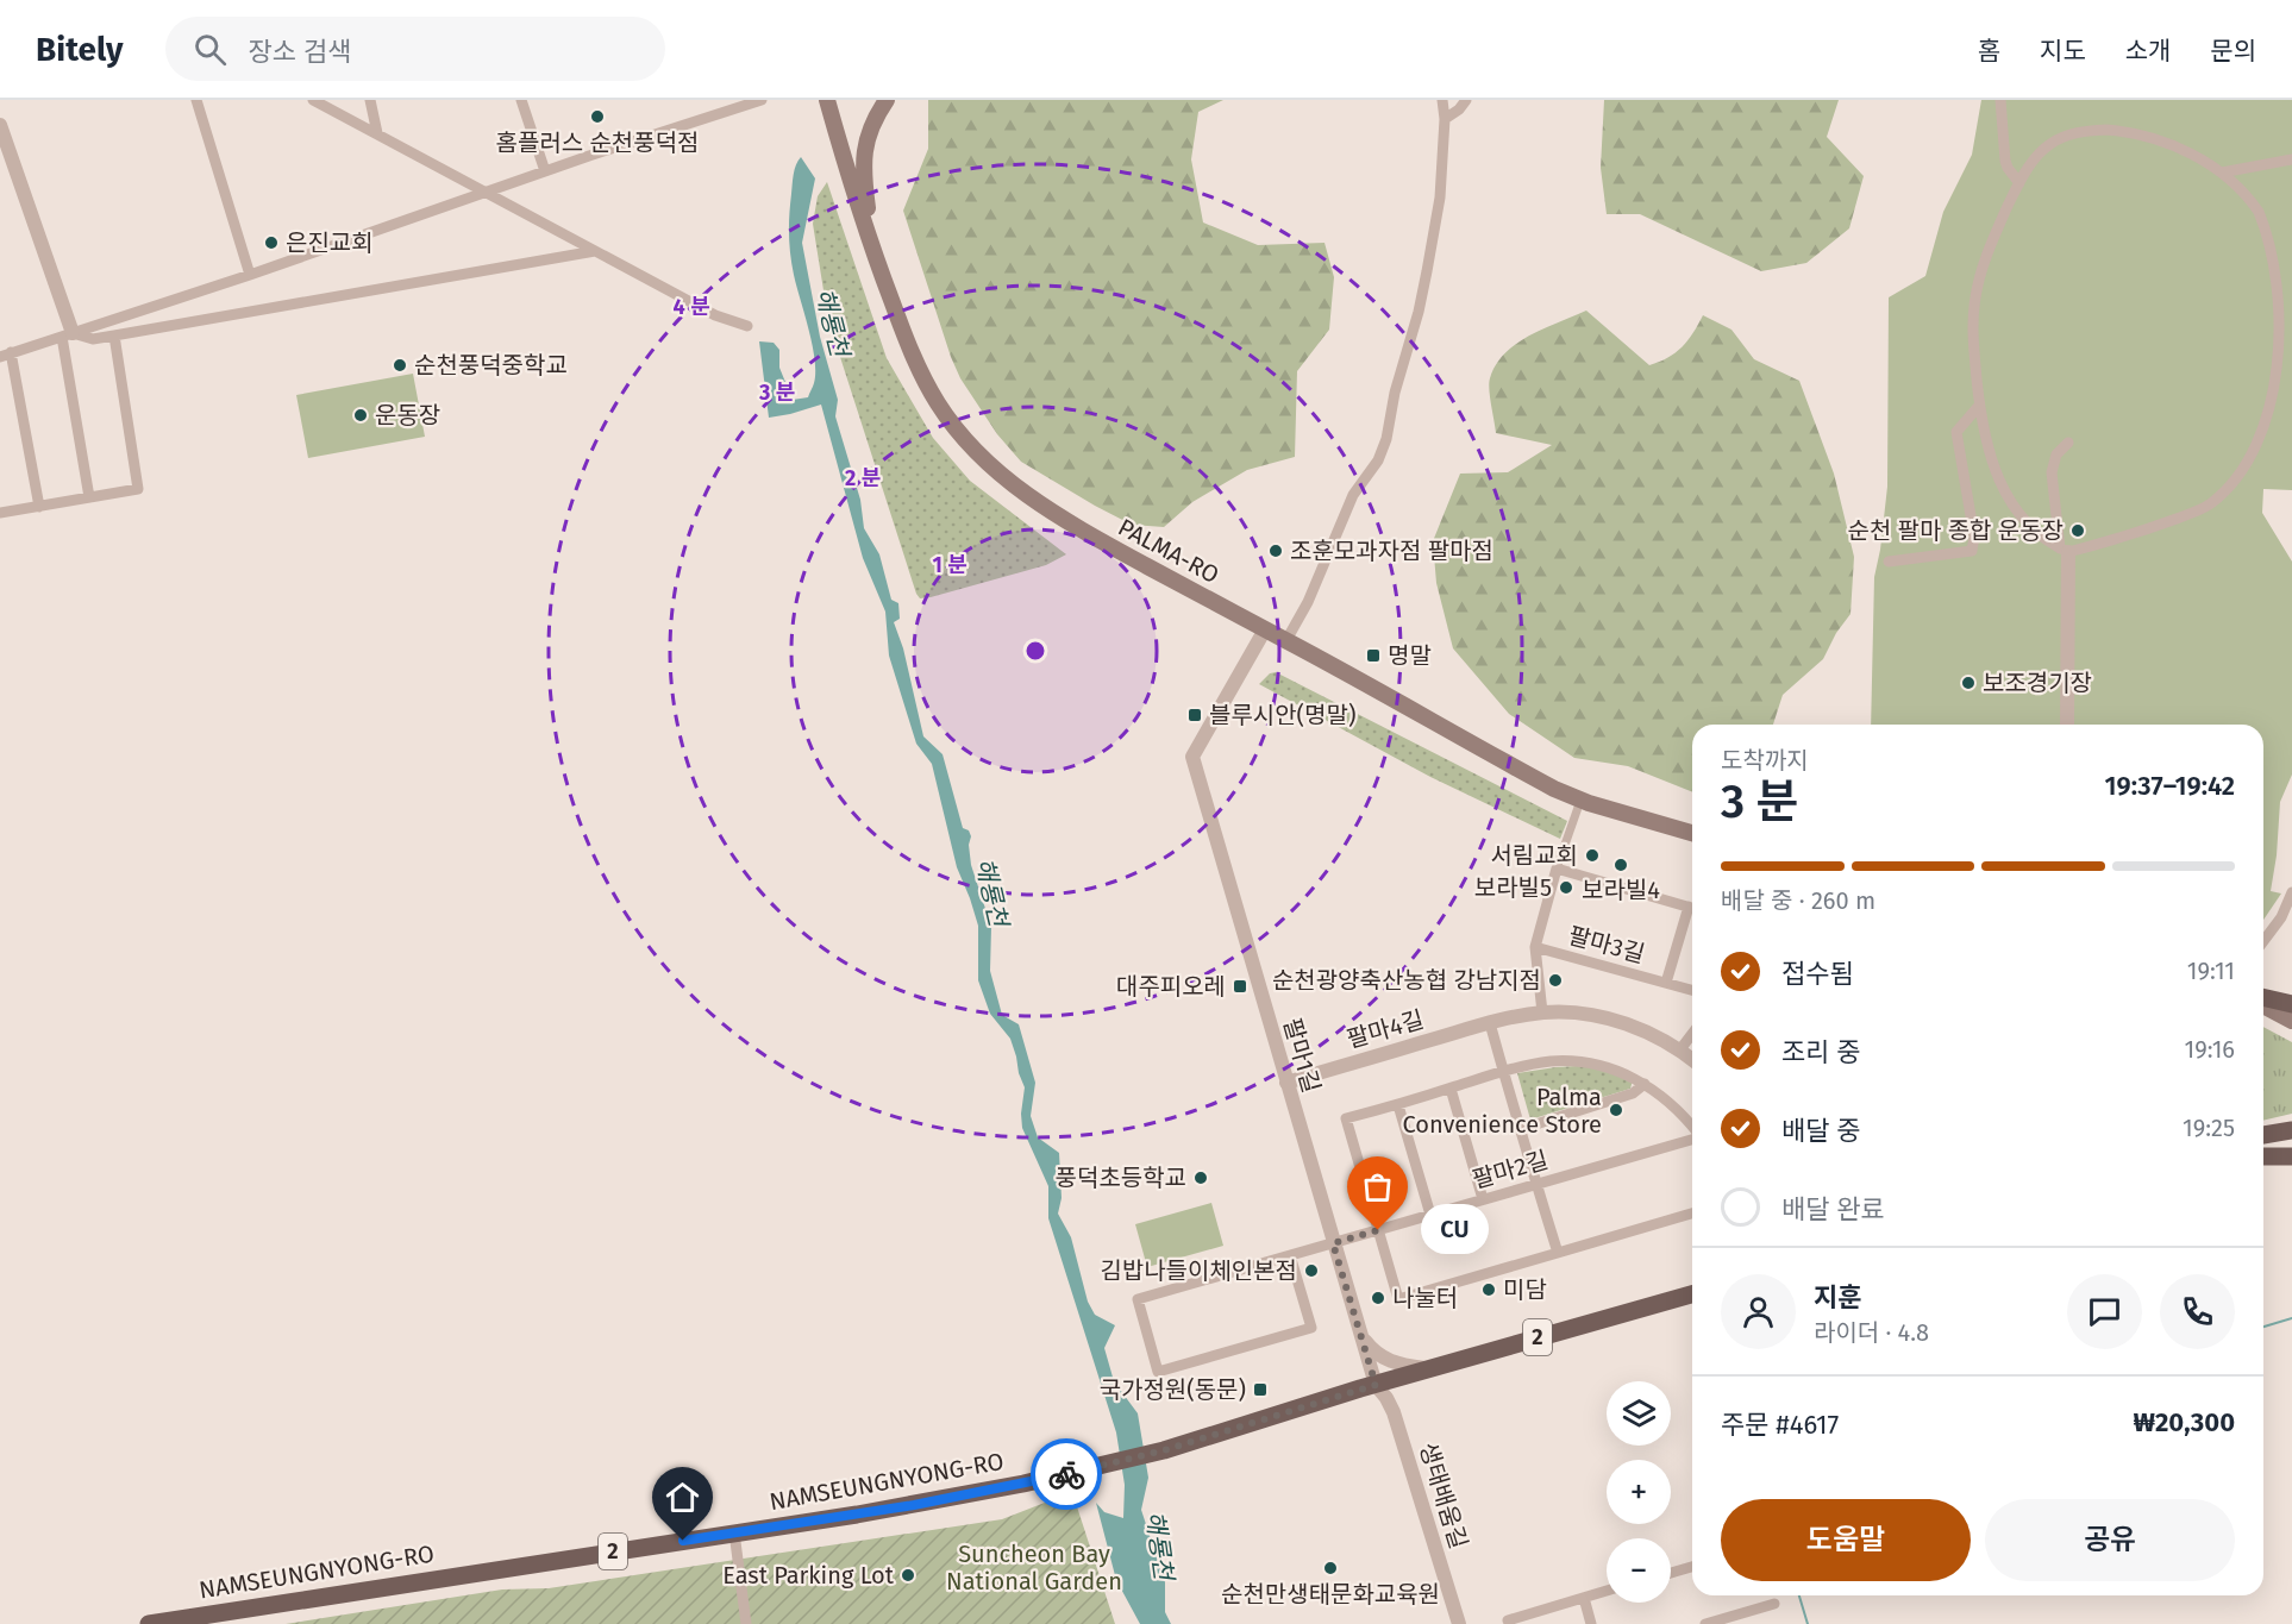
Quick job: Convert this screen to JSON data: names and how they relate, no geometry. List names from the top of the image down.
{
  "streets": {
    "main road": ["PALMA-RO", "2", "NAMSEUNGNYONG-RO"],
    "street": [
      "팔마3길",
      "팔마4길",
      "팔마1길",
      "팔마2길",
      "생태배움길"
    ]
  },
  "crossings": [
    ["PALMA-RO", "팔마1길"],
    ["팔마4길", "팔마1길"],
    ["팔마1길", "팔마2길"],
    ["팔마1길", "NAMSEUNGNYONG-RO"],
    ["팔마1길", "생태배움길"],
    ["NAMSEUNGNYONG-RO", "생태배움길"]
  ],
  "water": ["해룡천"],
  "parks": ["Suncheon Bay National Garden"],
  "places": {
    "other": [
      "홈플러스 순천풍덕점",
      "은진교회",
      "순천풍덕중학교",
      "운동장",
      "순천 팔마 종합 운동장",
      "조훈모과자점 팔마점",
      "보조경기장",
      "서림교회",
      "보라빌4",
      "보라빌5",
      "순천광양축산농협 강남지점",
      "Palma Convenience Store",
      "풍덕초등학교",
      "CU",
      "김밥나들이체인본점",
      "미담",
      "나눌터",
      "순천만생태문화교육원",
      "East Parking Lot"
    ],
    "transit": [
      "명말",
      "블루시안(명말)",
      "대주피오레",
      "국가정원(동문)"
    ]
  },
  "page": {
    "header": "Bitely",
    "search": "장소 검색",
    "nav": [
      "홈",
      "지도",
      "소개",
      "문의"
    ],
    "heading": ["3 분", "도착까지", "19:37–19:42"],
    "panel": [
      "지훈",
      "라이더 · 4.8",
      "주문 #4617",
      "₩20,300"
    ],
    "bar": "배달 중 · 260 m",
    "list": [
      ["접수됨", "19:11"],
      ["조리 중", "19:16"],
      ["배달 중", "19:25"],
      "배달 완료"
    ],
    "bubble": "CU",
    "map_buttons": ["+", "−"],
    "buttons": ["도움말", "공유"]
  },
  "rings": [
    "4 분",
    "3 분",
    "2 분",
    "1 분"
  ]
}
